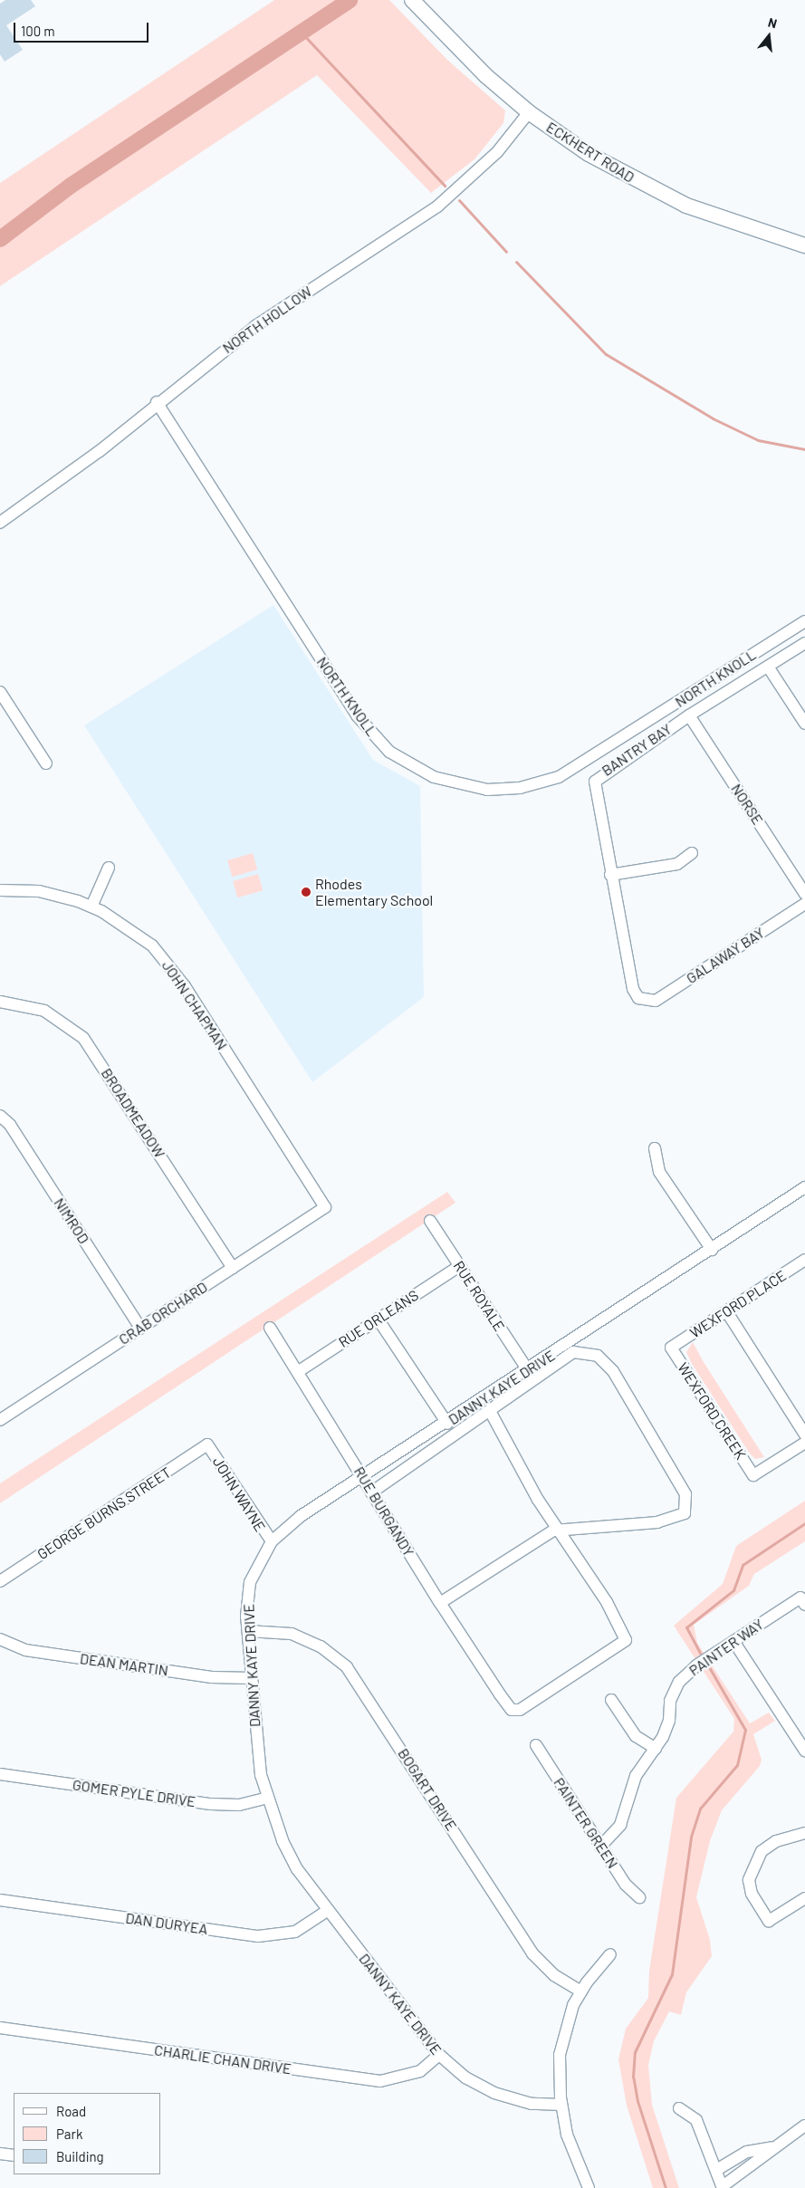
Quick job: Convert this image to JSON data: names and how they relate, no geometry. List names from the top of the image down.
{
  "streets": {
    "main road": ["ECKHERT ROAD"],
    "street": [
      "NORTH HOLLOW",
      "NORTH KNOLL",
      "BANTRY BAY",
      "NORSE",
      "GALAWAY BAY",
      "JOHN CHAPMAN",
      "BROADMEADOW",
      "NIMROD",
      "RUE ROYALE",
      "WEXFORD PLACE",
      "CRAB ORCHARD",
      "RUE ORLEANS",
      "DANNY KAYE DRIVE",
      "WEXFORD CREEK",
      "JOHN WAYNE",
      "RUE BURGANDY",
      "GEORGE BURNS STREET",
      "PAINTER WAY",
      "DEAN MARTIN",
      "BOGART DRIVE",
      "GOMER PYLE DRIVE",
      "PAINTER GREEN",
      "DAN DURYEA",
      "CHARLIE CHAN DRIVE"
    ]
  },
  "crossings": [
    ["ECKHERT ROAD", "NORTH HOLLOW"],
    ["NORTH HOLLOW", "NORTH KNOLL"],
    ["BANTRY BAY", "NORSE"],
    ["BANTRY BAY", "GALAWAY BAY"],
    ["JOHN CHAPMAN", "CRAB ORCHARD"],
    ["BROADMEADOW", "CRAB ORCHARD"],
    ["NIMROD", "CRAB ORCHARD"],
    ["RUE ROYALE", "RUE ORLEANS"],
    ["RUE ROYALE", "DANNY KAYE DRIVE"],
    ["WEXFORD PLACE", "WEXFORD CREEK"],
    ["RUE ORLEANS", "RUE BURGANDY"],
    ["DANNY KAYE DRIVE", "JOHN WAYNE"],
    ["DANNY KAYE DRIVE", "RUE BURGANDY"],
    ["DANNY KAYE DRIVE", "DEAN MARTIN"],
    ["DANNY KAYE DRIVE", "BOGART DRIVE"],
    ["DANNY KAYE DRIVE", "GOMER PYLE DRIVE"],
    ["DANNY KAYE DRIVE", "DAN DURYEA"],
    ["DANNY KAYE DRIVE", "CHARLIE CHAN DRIVE"],
    ["JOHN WAYNE", "GEORGE BURNS STREET"],
    ["PAINTER WAY", "PAINTER GREEN"]
  ],
  "places": ["Rhodes Elementary School"],
  "legend": ["Road", "Park", "Building"],
  "scale_bar": "100 m",
  "north": "top"
}
